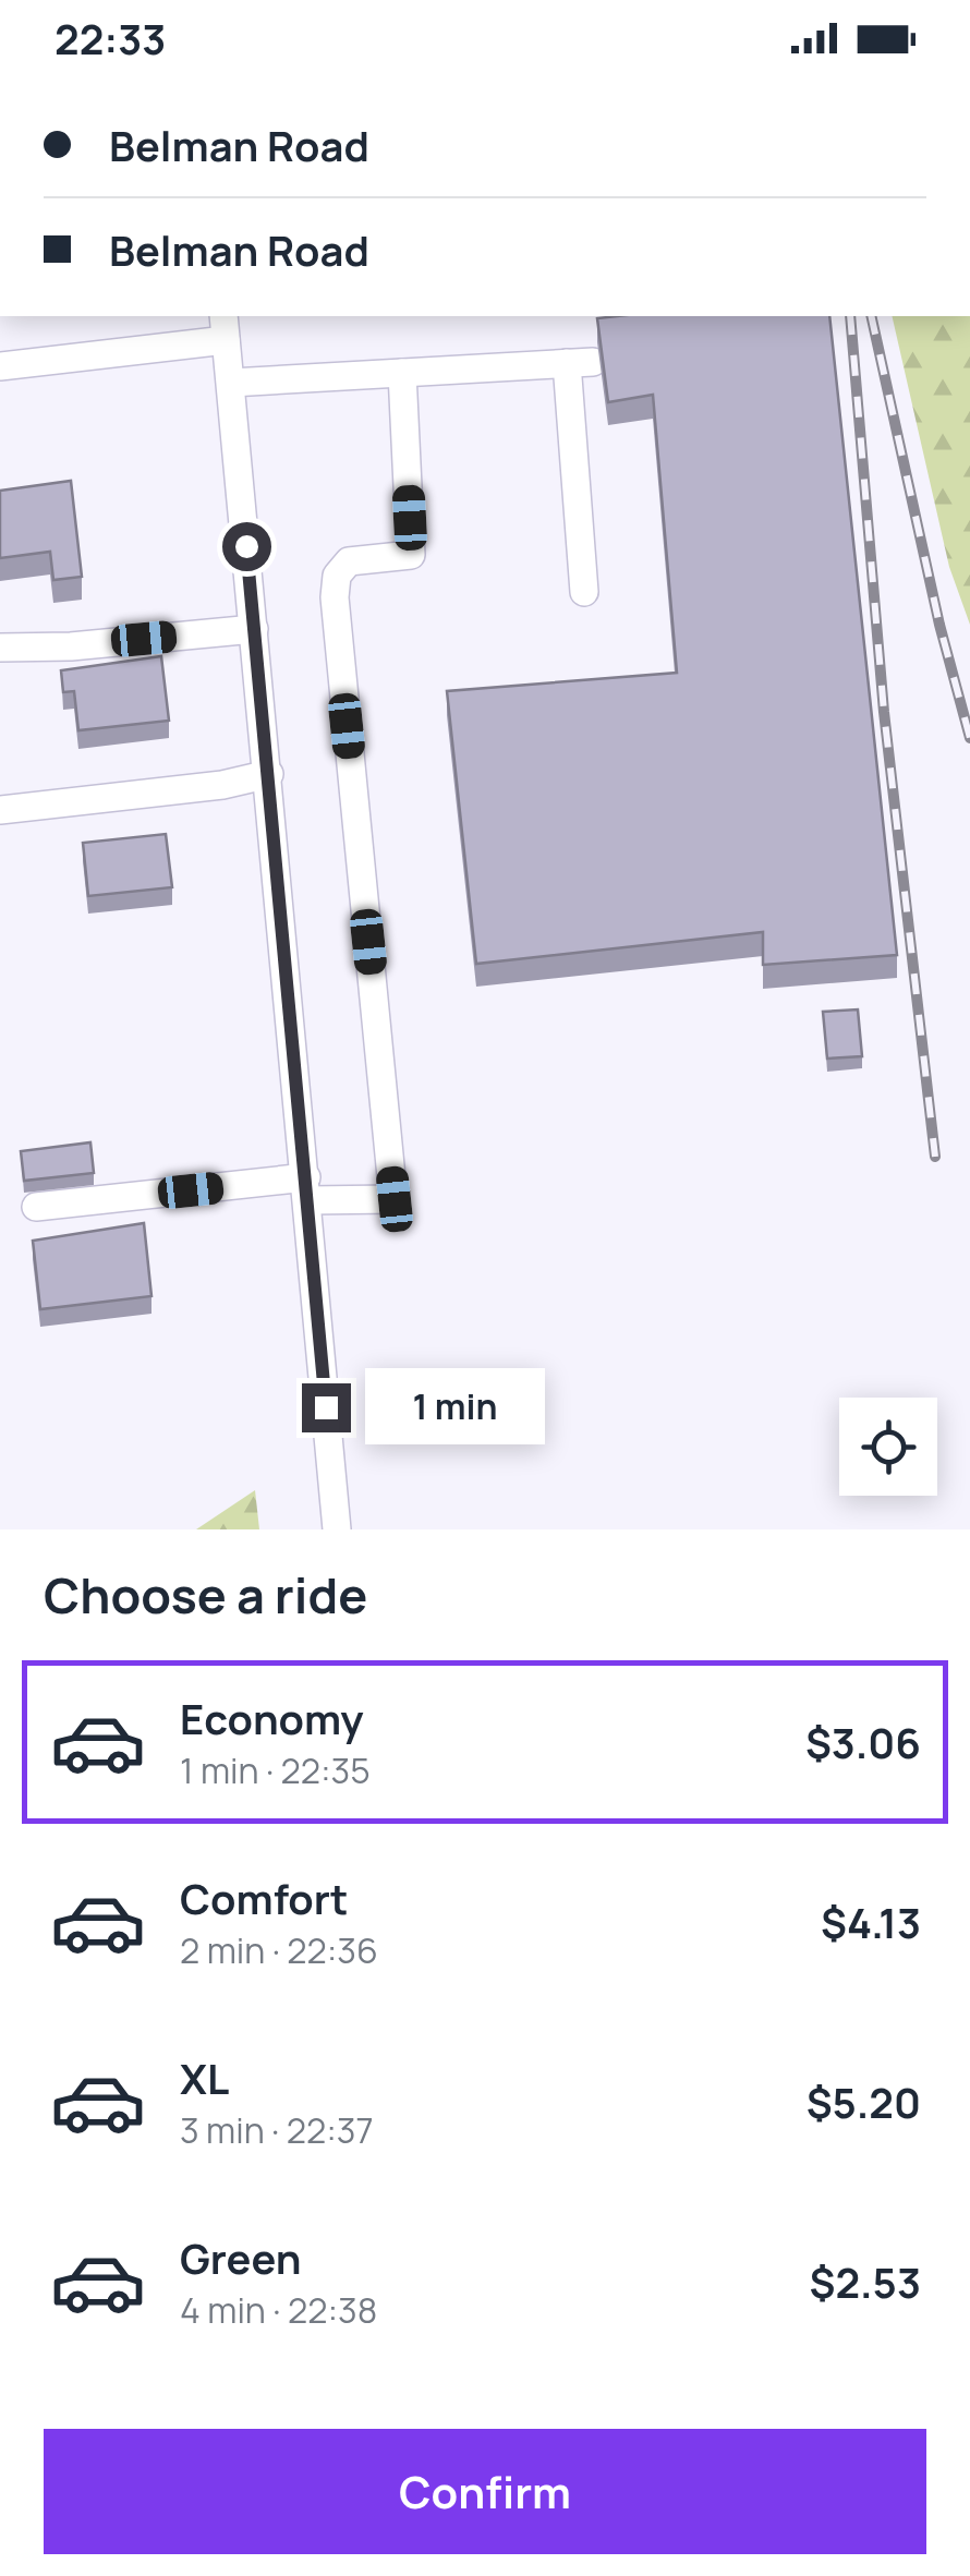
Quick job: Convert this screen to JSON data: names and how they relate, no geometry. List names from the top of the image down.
{
  "page": {
    "status": "22:33",
    "banner": ["Belman Road", "Belman Road"],
    "bubble": "1 min",
    "heading": "Choose a ride",
    "list": [
      {
        "name": "Economy",
        "note": "1 min · 22:35",
        "value": "$3.06"
      },
      {
        "name": "Comfort",
        "note": "2 min · 22:36",
        "value": "$4.13"
      },
      {
        "name": "XL",
        "note": "3 min · 22:37",
        "value": "$5.20"
      },
      {
        "name": "Green",
        "note": "4 min · 22:38",
        "value": "$2.53"
      }
    ],
    "buttons": "Confirm"
  }
}
